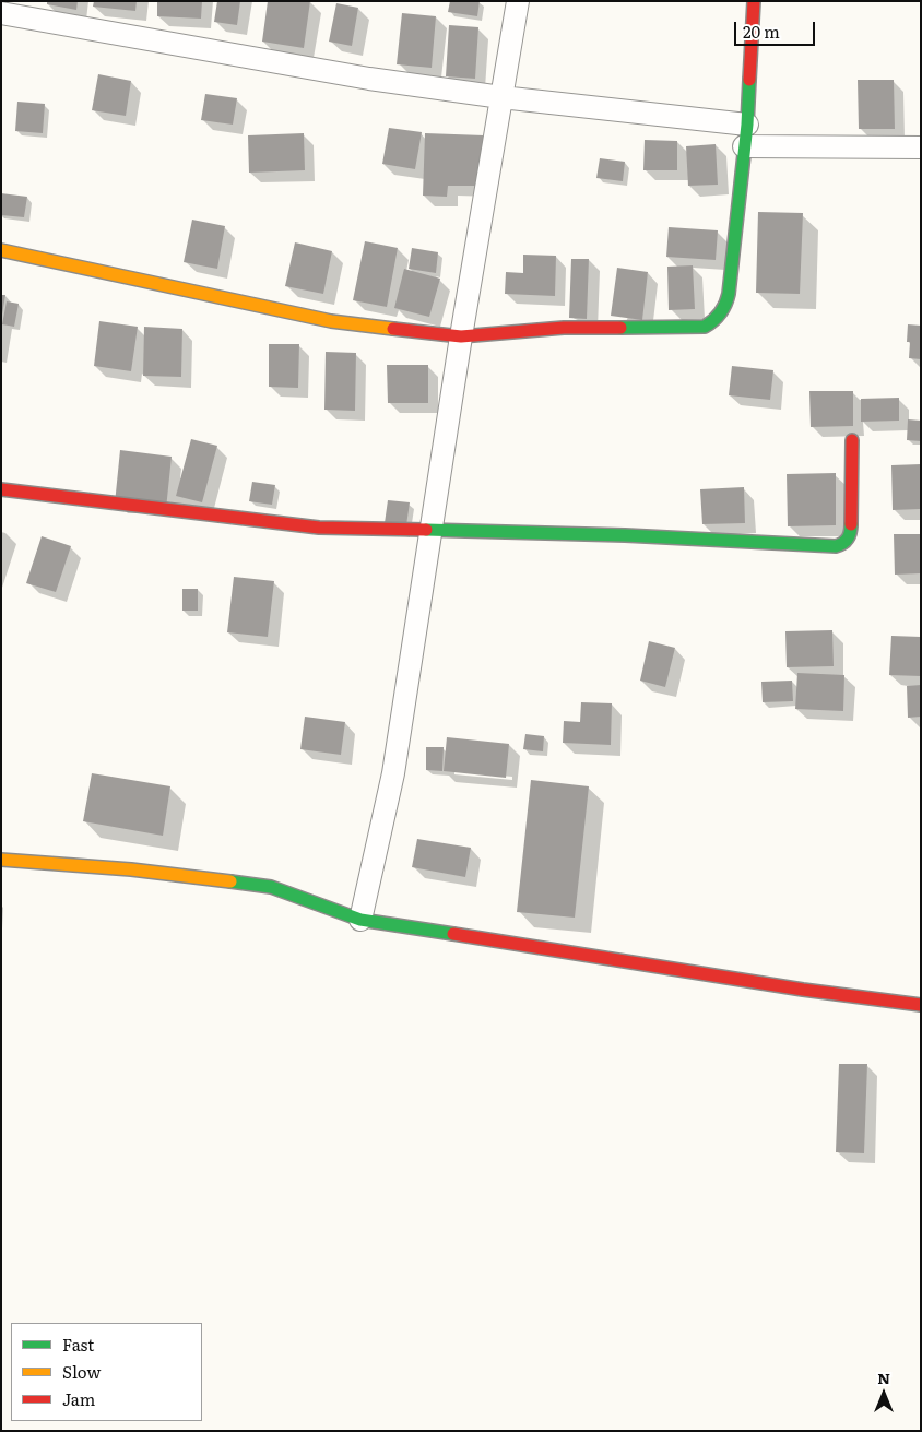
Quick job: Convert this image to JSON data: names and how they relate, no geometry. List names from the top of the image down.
{
  "legend": ["Fast", "Slow", "Jam"],
  "scale_bar": "20 m",
  "north": "top"
}
